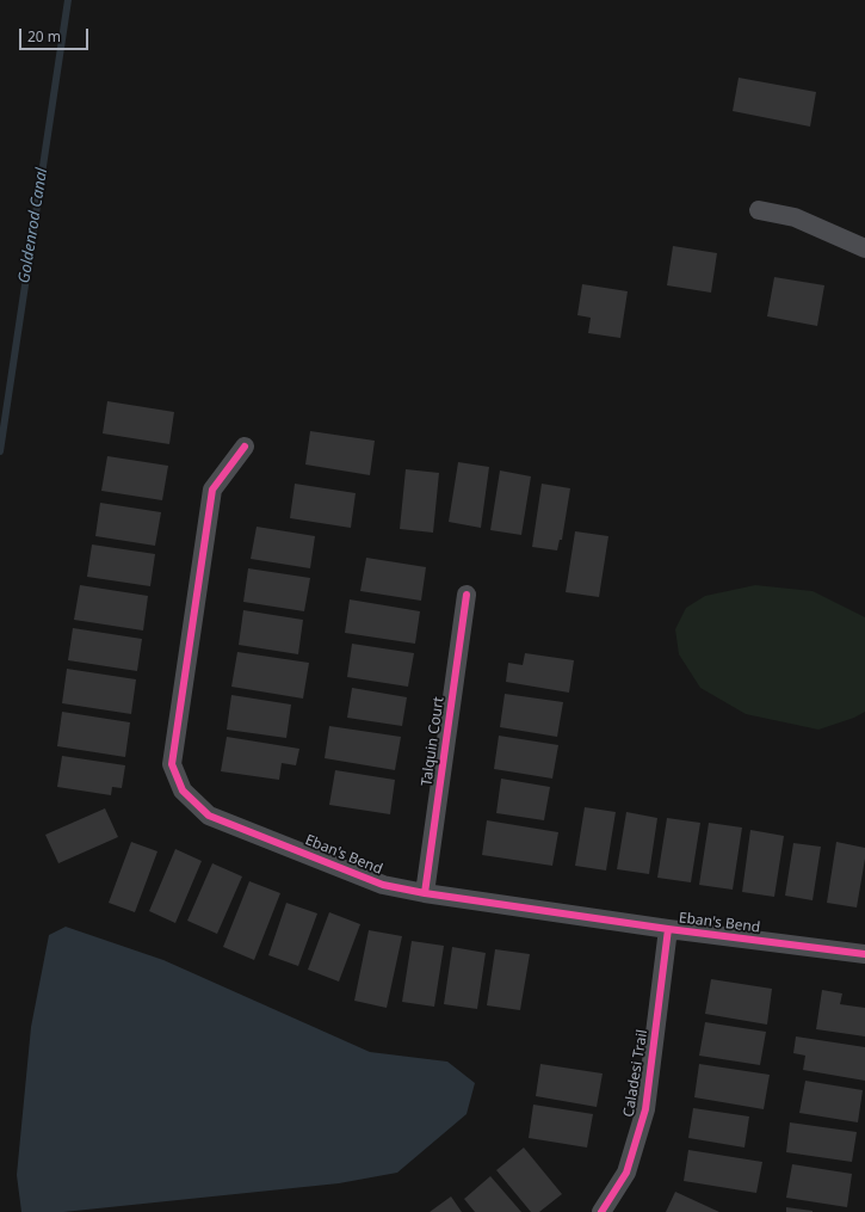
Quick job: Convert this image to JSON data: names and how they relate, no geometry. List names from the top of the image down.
{
  "streets": {
    "street": ["Talquin Court", "Eban's Bend", "Caladesi Trail"]
  },
  "crossings": [
    ["Talquin Court", "Eban's Bend"],
    ["Eban's Bend", "Caladesi Trail"]
  ],
  "water": ["Goldenrod Canal"],
  "scale_bar": "20 m"
}
